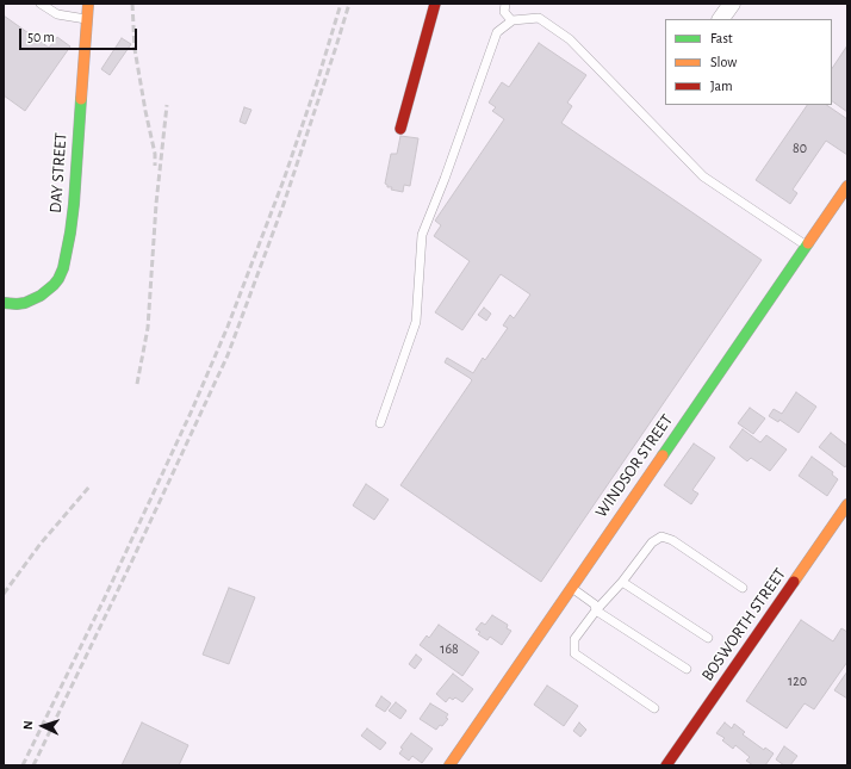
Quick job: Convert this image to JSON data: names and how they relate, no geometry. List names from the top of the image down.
{
  "streets": {
    "street": ["DAY STREET", "WINDSOR STREET", "BOSWORTH STREET"]
  },
  "house_numbers": ["80", "168", "120"],
  "legend": ["Fast", "Slow", "Jam"],
  "scale_bar": "50 m",
  "north": "left"
}
